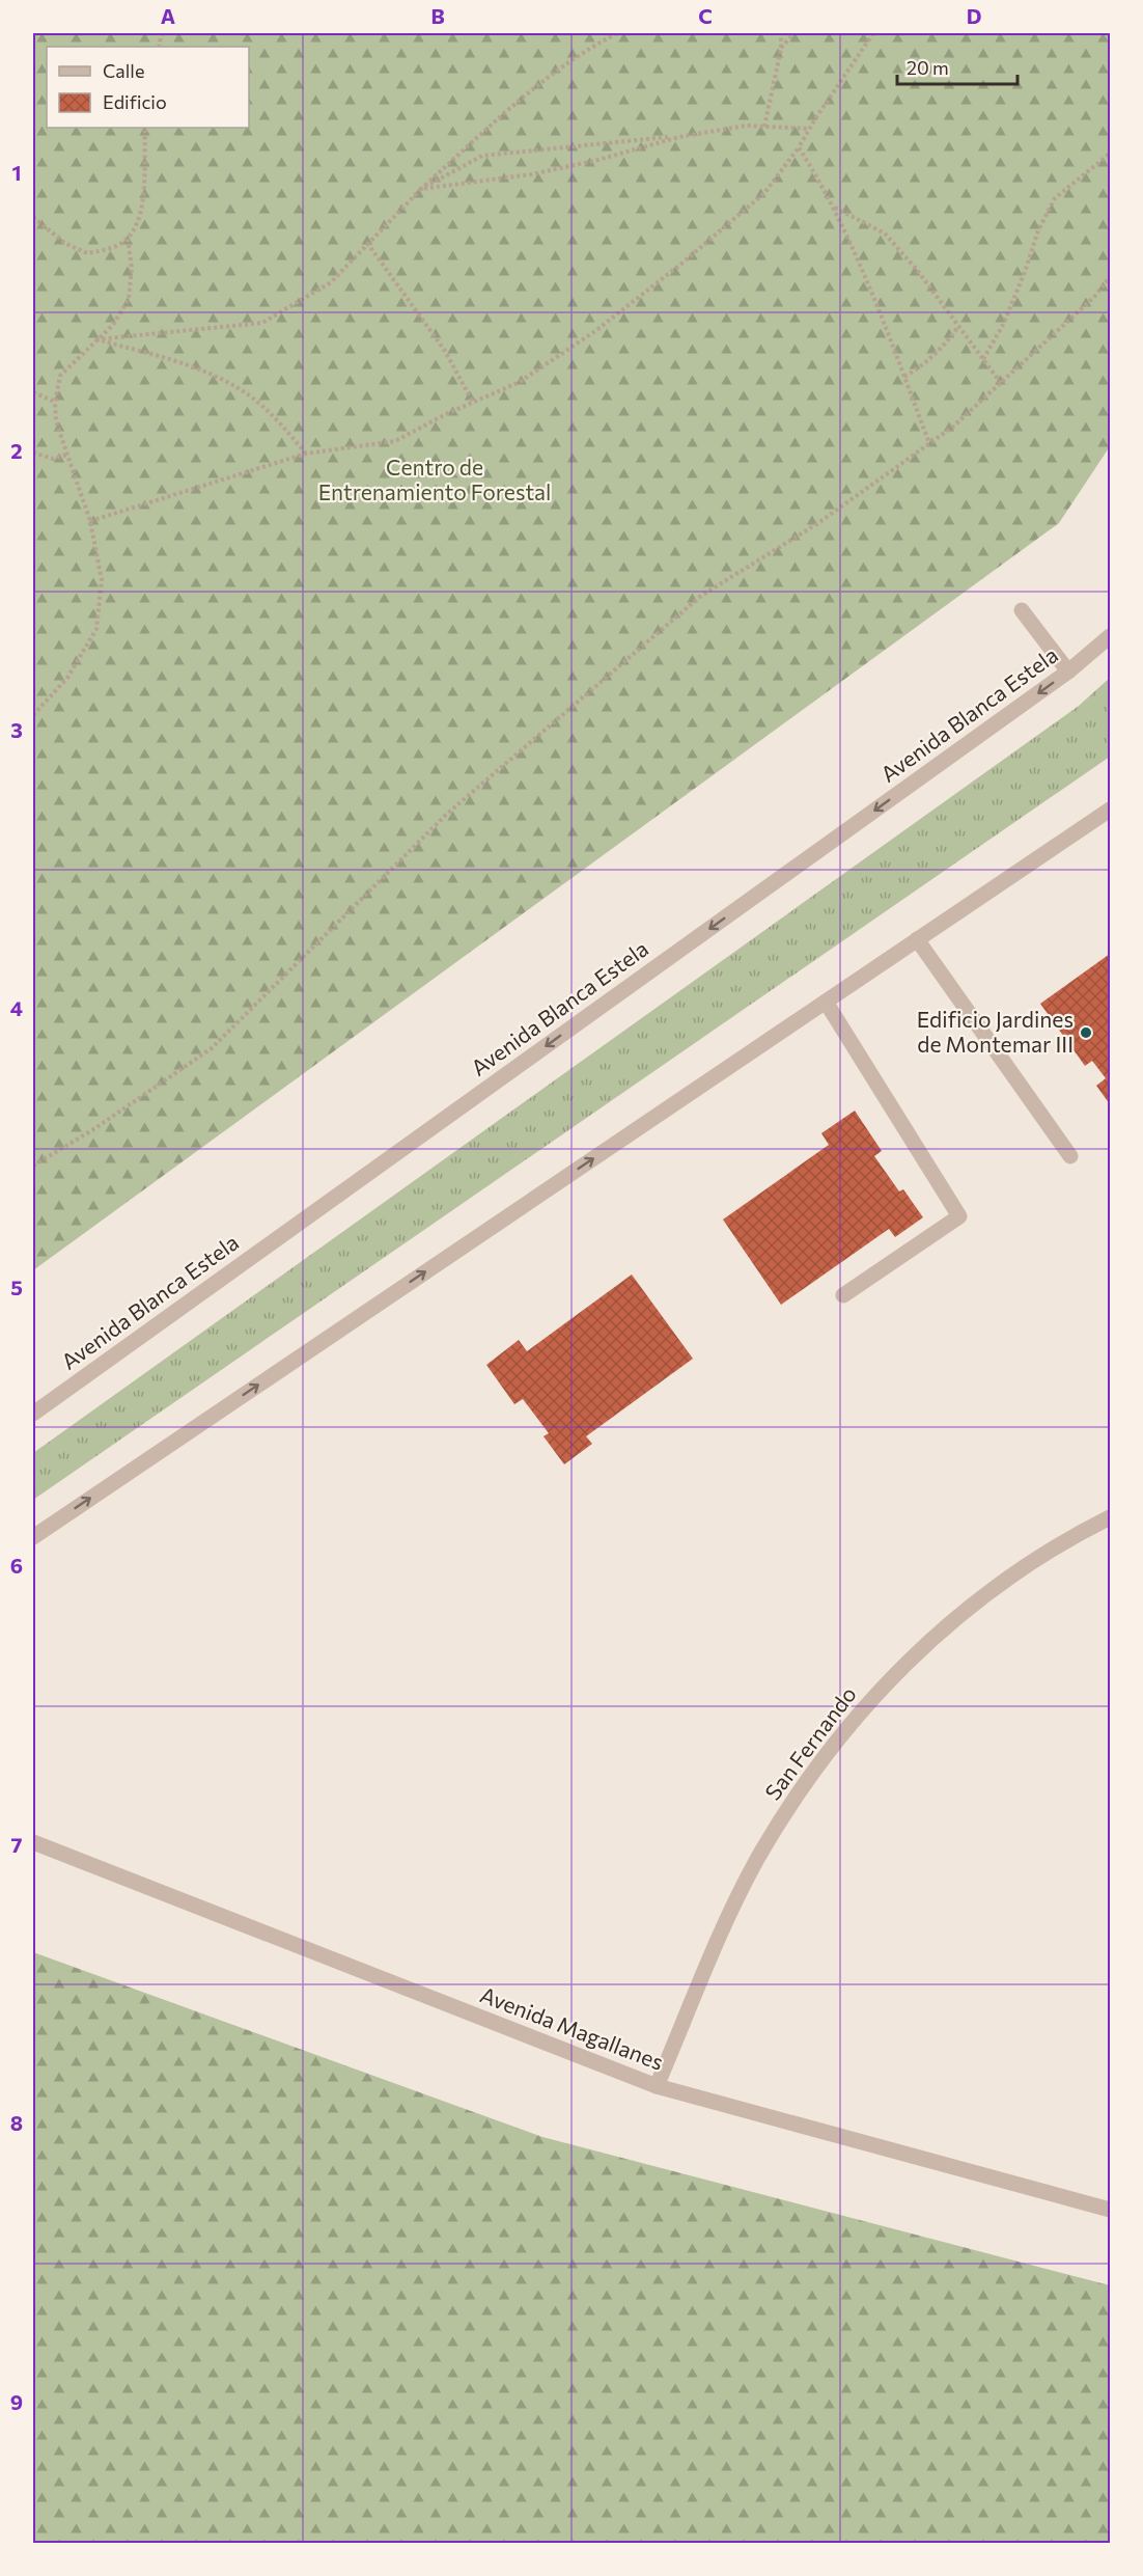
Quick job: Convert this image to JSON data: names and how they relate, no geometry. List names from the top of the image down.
{
  "streets": {
    "street": ["Avenida Blanca Estela", "San Fernando", "Avenida Magallanes"]
  },
  "crossings": [
    ["San Fernando", "Avenida Magallanes"]
  ],
  "parks": ["Centro de Entrenamiento Forestal"],
  "places": ["Edificio Jardines de Montemar III"],
  "legend": ["Calle", "Edificio"],
  "scale_bar": "20 m",
  "grid": {
    "columns": [
      "A",
      "B",
      "C",
      "D"
    ],
    "rows": [
      "1",
      "2",
      "3",
      "4",
      "5",
      "6",
      "7",
      "8",
      "9"
    ]
  }
}
